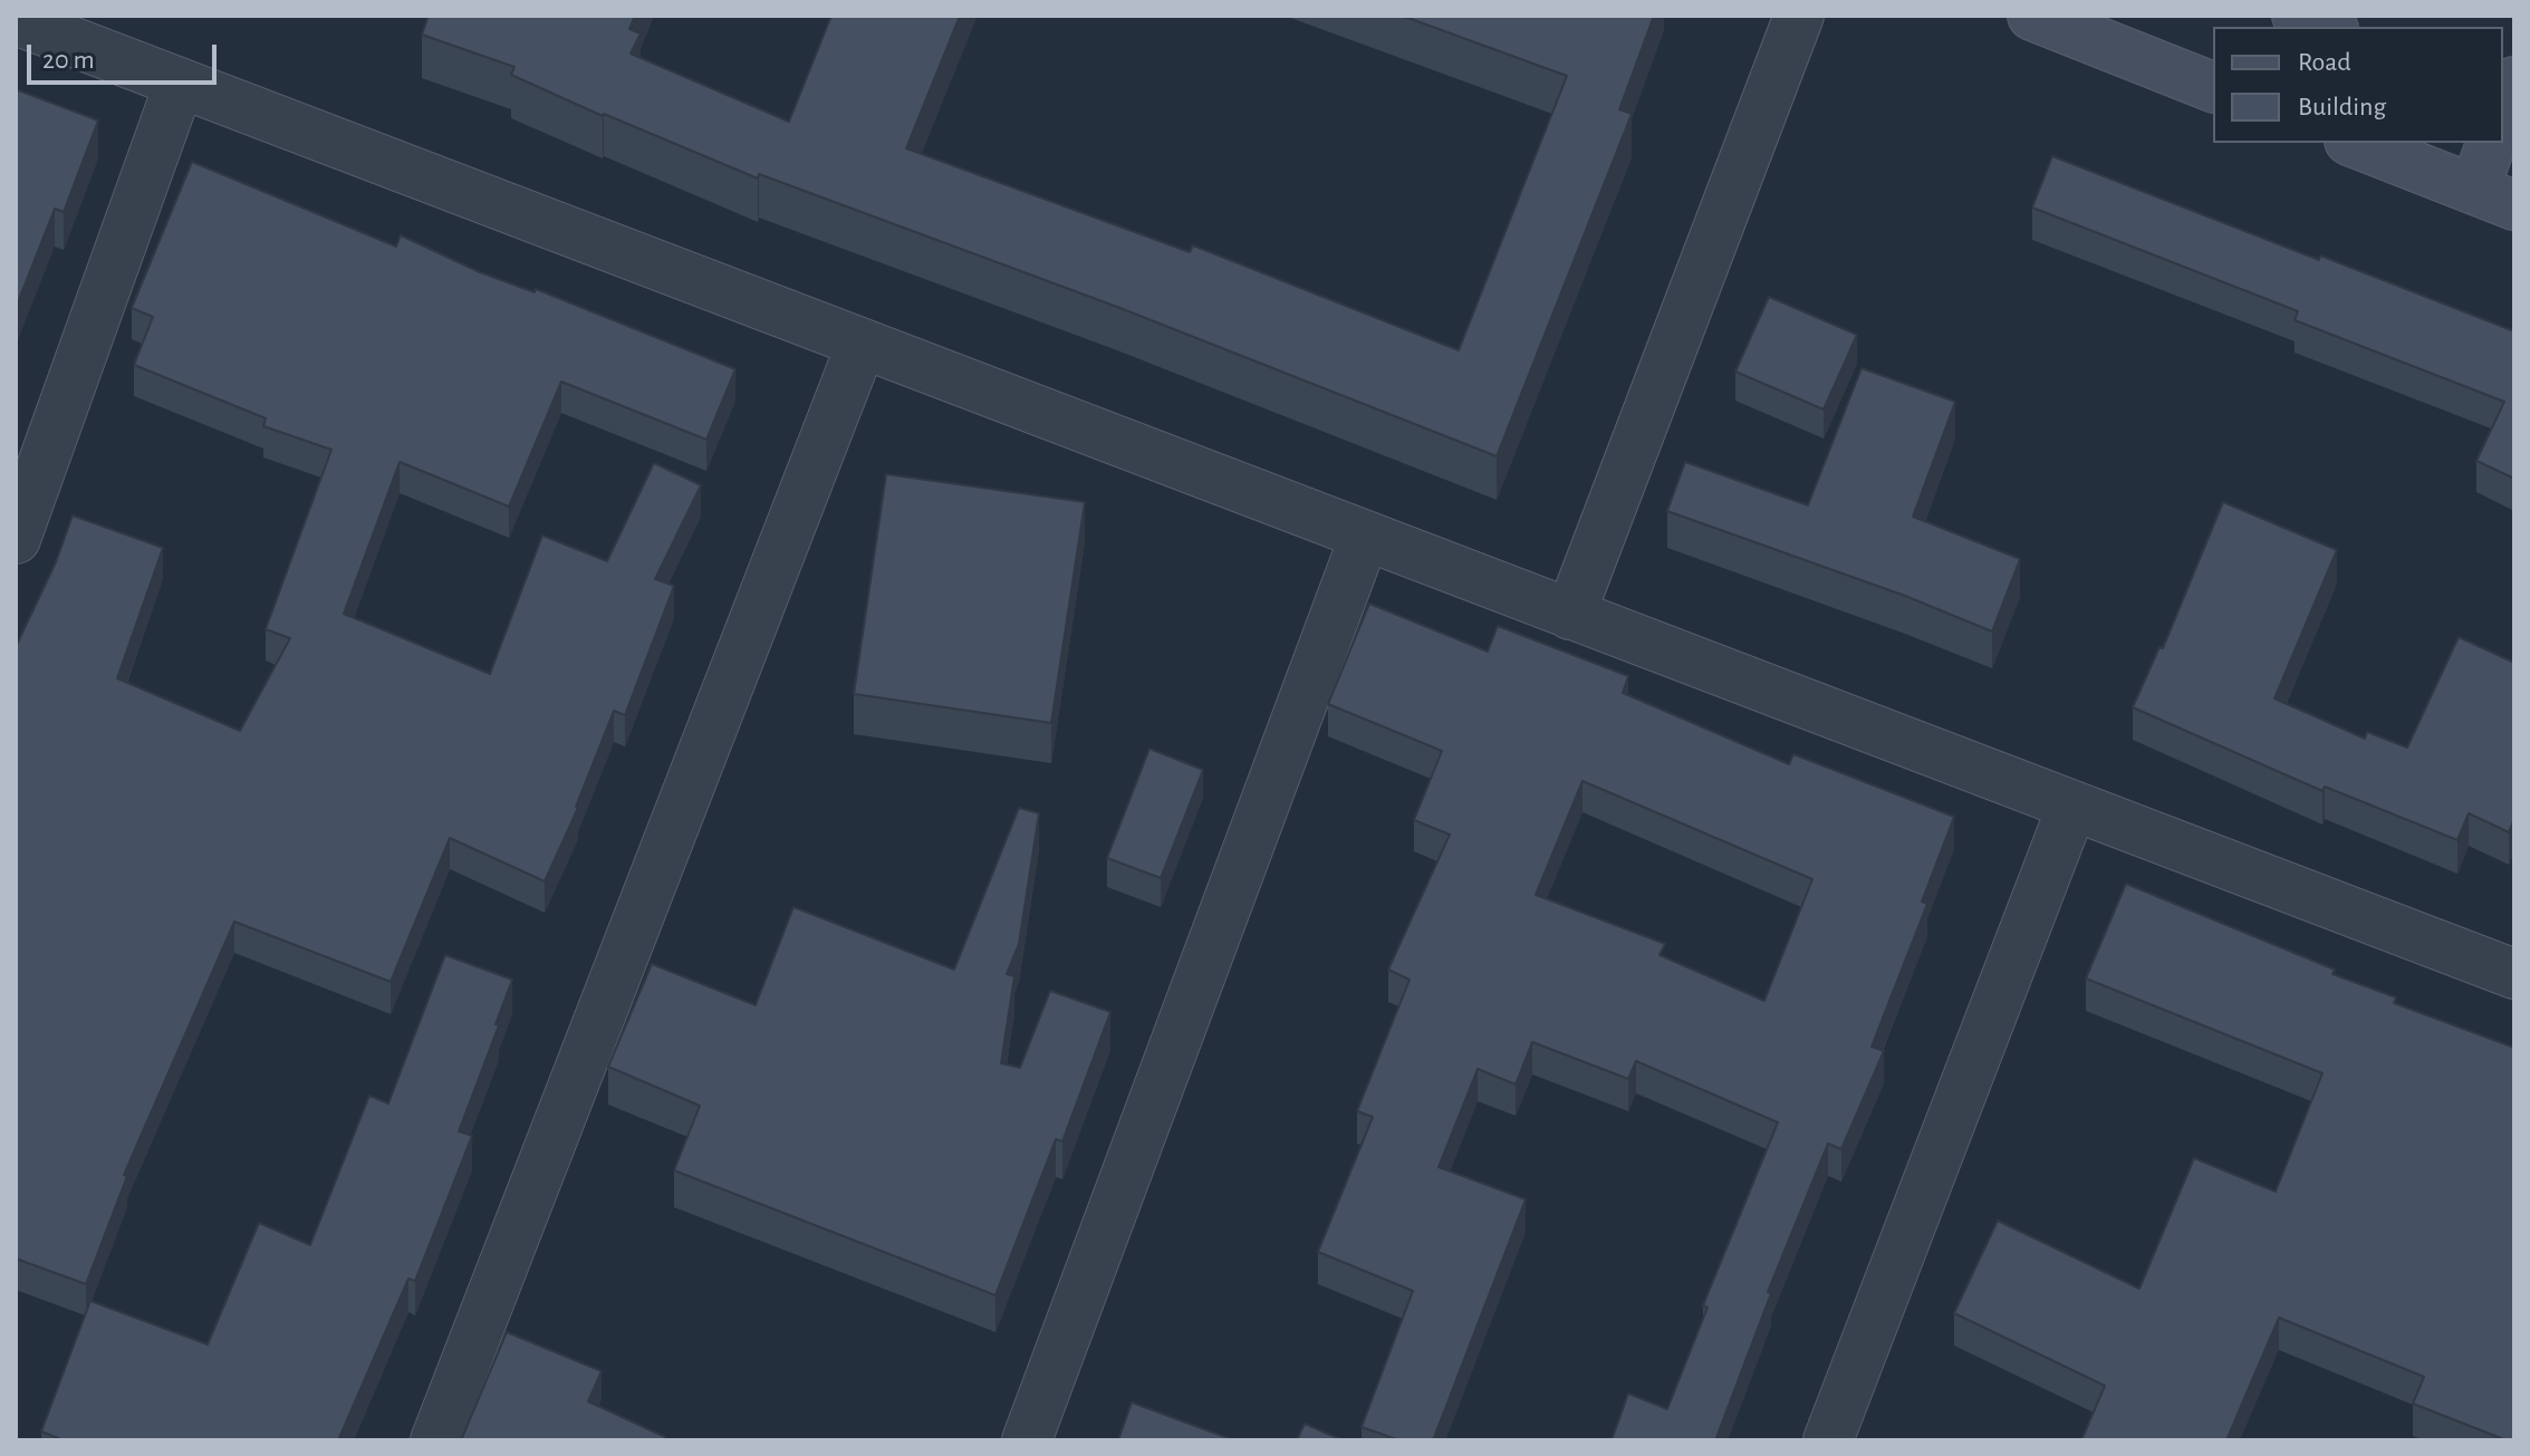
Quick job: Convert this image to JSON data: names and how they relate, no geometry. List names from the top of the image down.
{
  "legend": ["Road", "Building"],
  "scale_bar": "20 m"
}
